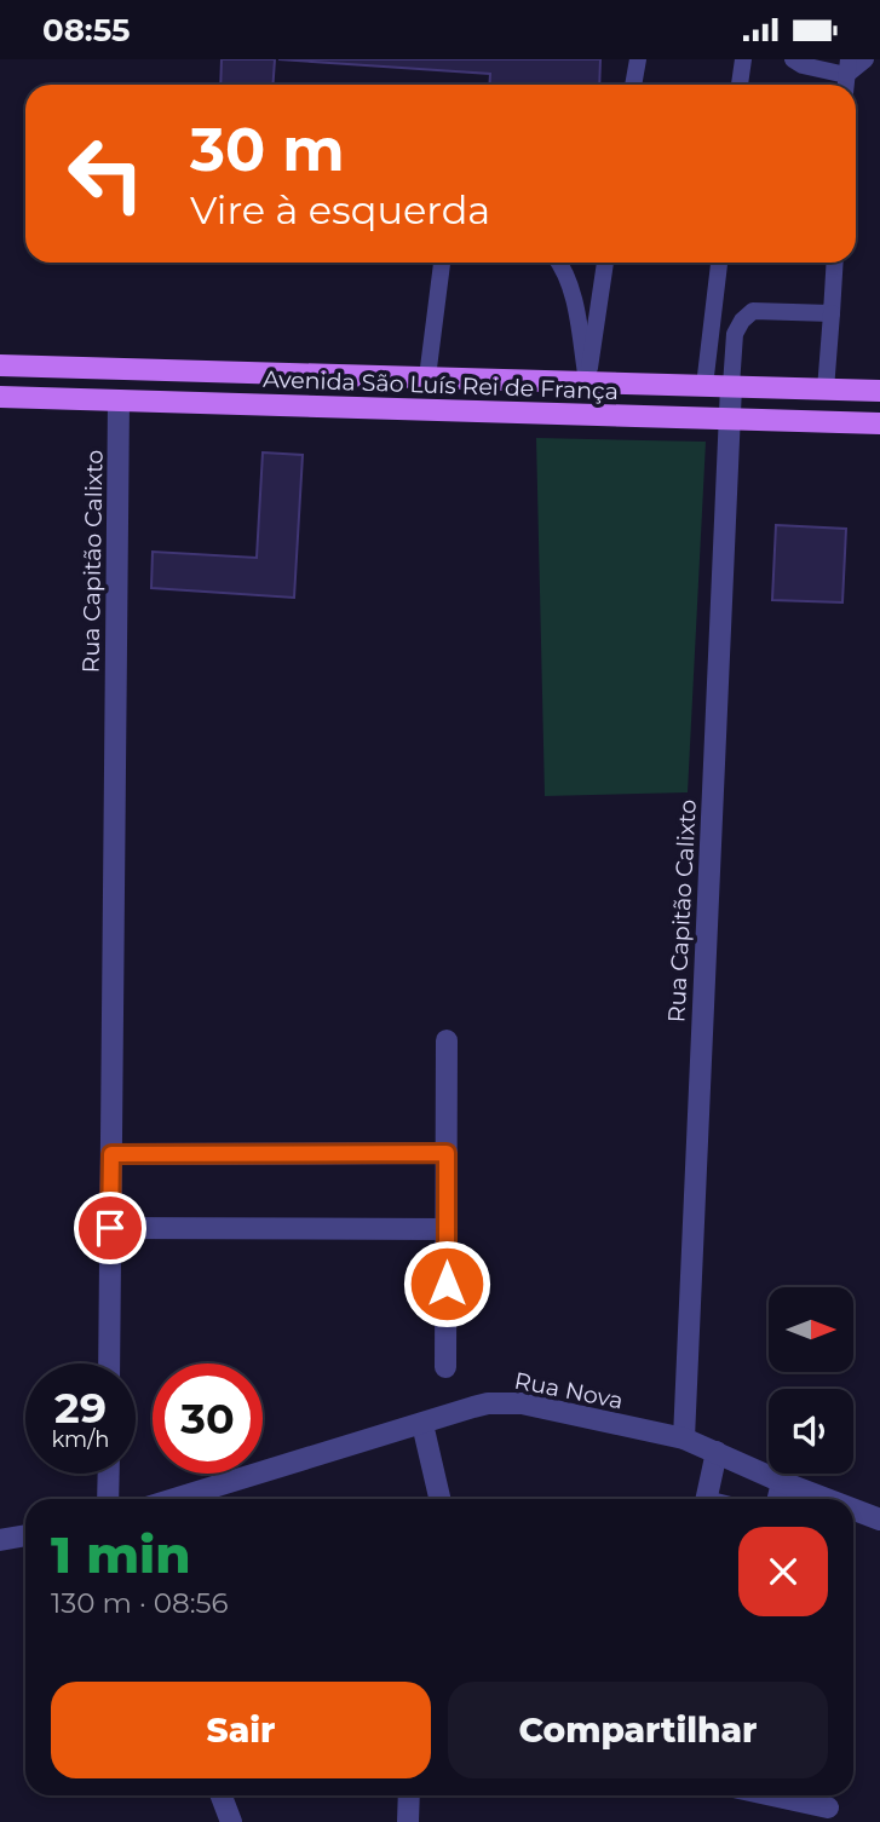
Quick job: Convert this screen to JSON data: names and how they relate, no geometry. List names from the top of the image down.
{
  "streets": {
    "main road": ["Avenida São Luís Rei de França"],
    "street": ["Rua Capitão Calixto", "Rua Nova"]
  },
  "crossings": [
    ["Avenida São Luís Rei de França", "Rua Capitão Calixto"],
    ["Rua Capitão Calixto", "Rua Nova"]
  ],
  "north": "right",
  "page": {
    "status": "08:55",
    "turn": ["30 m", "Vire à esquerda"],
    "speed": "29 km/h",
    "limit": "30",
    "heading": ["1 min", "130 m · 08:56"],
    "buttons": ["Sair", "Compartilhar"]
  }
}
